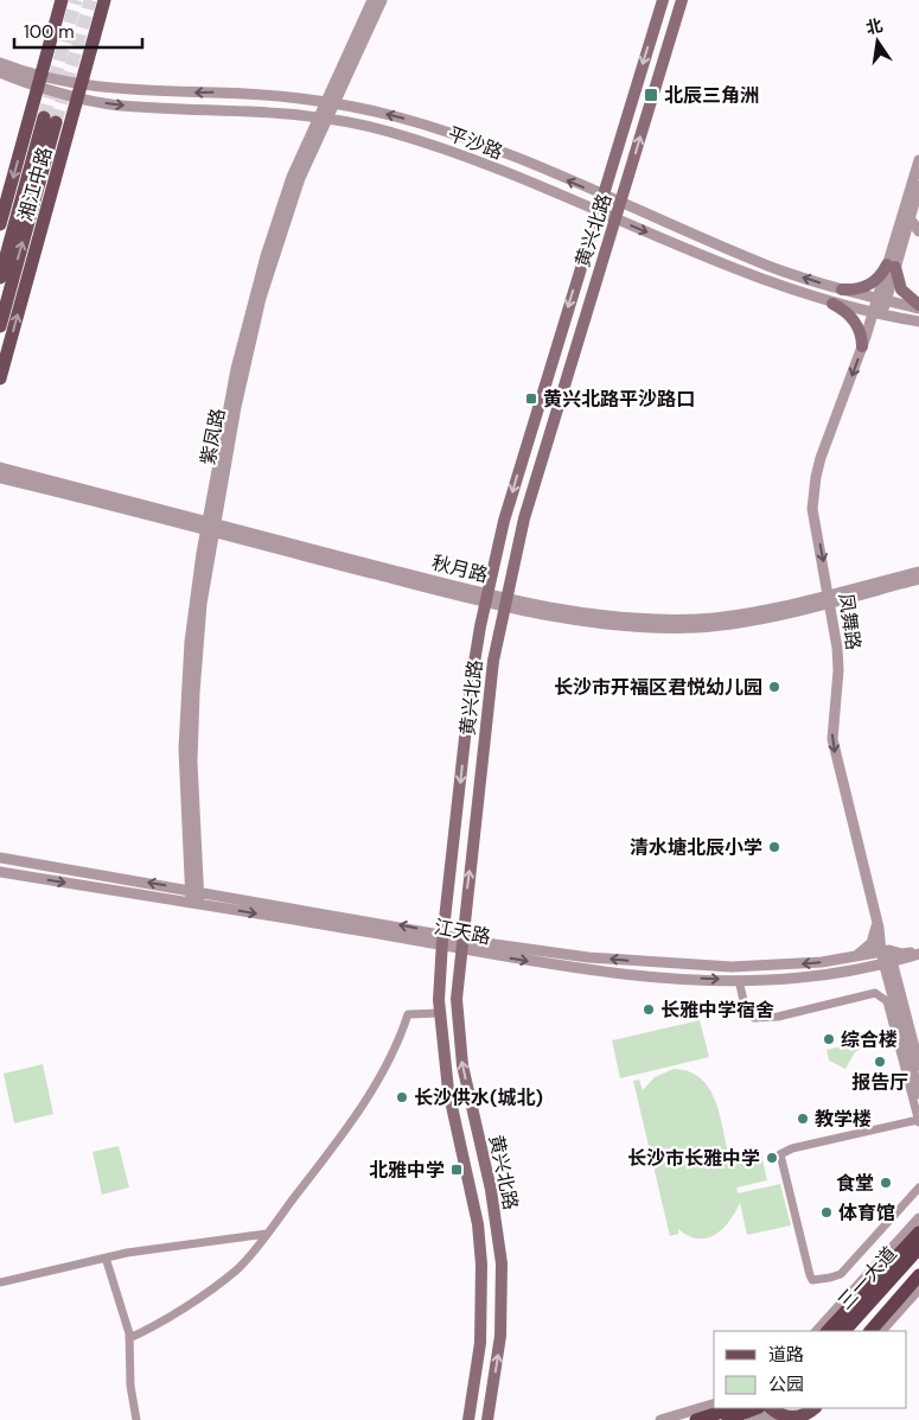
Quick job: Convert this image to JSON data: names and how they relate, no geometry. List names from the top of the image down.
{
  "streets": {
    "highway": ["三一大道"],
    "main road": ["湘江中路", "黄兴北路"],
    "street": [
      "平沙路",
      "紫凤路",
      "秋月路",
      "凤舞路",
      "江天路"
    ]
  },
  "crossings": [
    ["平沙路", "湘江中路"],
    ["平沙路", "黄兴北路"],
    ["平沙路", "紫凤路"],
    ["平沙路", "凤舞路"],
    ["黄兴北路", "秋月路"],
    ["黄兴北路", "江天路"],
    ["紫凤路", "秋月路"],
    ["紫凤路", "江天路"],
    ["秋月路", "凤舞路"],
    ["凤舞路", "江天路"]
  ],
  "one_way": ["凤舞路"],
  "places": {
    "transit": ["北辰三角洲", "黄兴北路平沙路口", "北雅中学"],
    "other": [
      "长沙市开福区君悦幼儿园",
      "清水塘北辰小学",
      "长雅中学宿舍",
      "综合楼",
      "报告厅",
      "长沙供水(城北)",
      "教学楼",
      "长沙市长雅中学",
      "食堂",
      "体育馆"
    ]
  },
  "legend": ["道路", "公园"],
  "scale_bar": "100 m",
  "north": "top"
}
